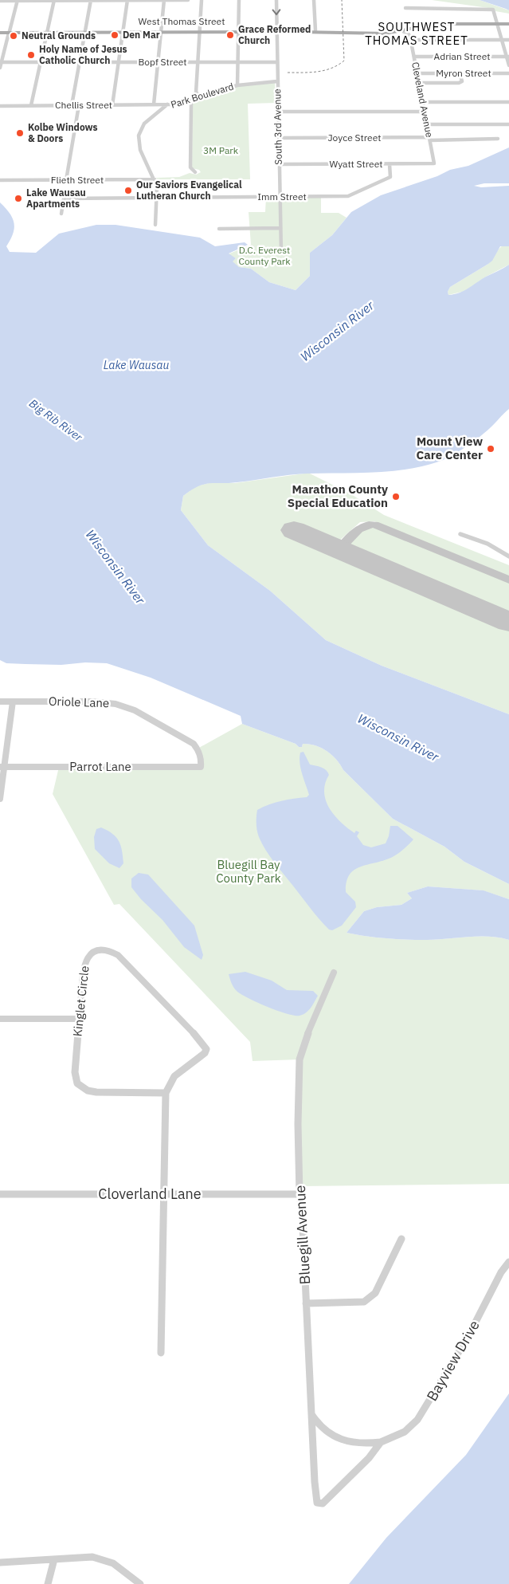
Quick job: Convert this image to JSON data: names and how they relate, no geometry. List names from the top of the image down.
{
  "streets": {
    "main road": ["West Thomas Street"],
    "street": [
      "Adrian Street",
      "Bopf Street",
      "Myron Street",
      "Park Boulevard",
      "Cleveland Avenue",
      "Chellis Street",
      "South 3rd Avenue",
      "Joyce Street",
      "Wyatt Street",
      "Flieth Street",
      "Imm Street",
      "Oriole Lane",
      "Parrot Lane",
      "Kinglet Circle",
      "Cloverland Lane",
      "Bluegill Avenue",
      "Bayview Drive"
    ]
  },
  "crossings": [
    ["West Thomas Street", "South 3rd Avenue"],
    ["Adrian Street", "Cleveland Avenue"],
    ["Bopf Street", "South 3rd Avenue"],
    ["Myron Street", "Cleveland Avenue"],
    ["Park Boulevard", "Chellis Street"],
    ["Park Boulevard", "South 3rd Avenue"],
    ["Park Boulevard", "Flieth Street"],
    ["Park Boulevard", "Imm Street"],
    ["Cleveland Avenue", "Joyce Street"],
    ["Cleveland Avenue", "Wyatt Street"],
    ["South 3rd Avenue", "Joyce Street"],
    ["South 3rd Avenue", "Wyatt Street"],
    ["South 3rd Avenue", "Imm Street"],
    ["Wyatt Street", "Imm Street"],
    ["Oriole Lane", "Parrot Lane"],
    ["Kinglet Circle", "Cloverland Lane"],
    ["Cloverland Lane", "Bluegill Avenue"],
    ["Bluegill Avenue", "Bayview Drive"]
  ],
  "districts": ["SOUTHWEST THOMAS STREET"],
  "water": ["Wisconsin River", "Lake Wausau", "Big Rib River"],
  "parks": ["3M Park", "D.C. Everest County Park", "Bluegill Bay County Park"],
  "places": [
    "Den Mar",
    "Grace Reformed Church",
    "Neutral Grounds",
    "Holy Name of Jesus Catholic Church",
    "Kolbe Windows & Doors",
    "Our Saviors Evangelical Lutheran Church",
    "Lake Wausau Apartments",
    "Mount View Care Center",
    "Marathon County Special Education"
  ]
}
